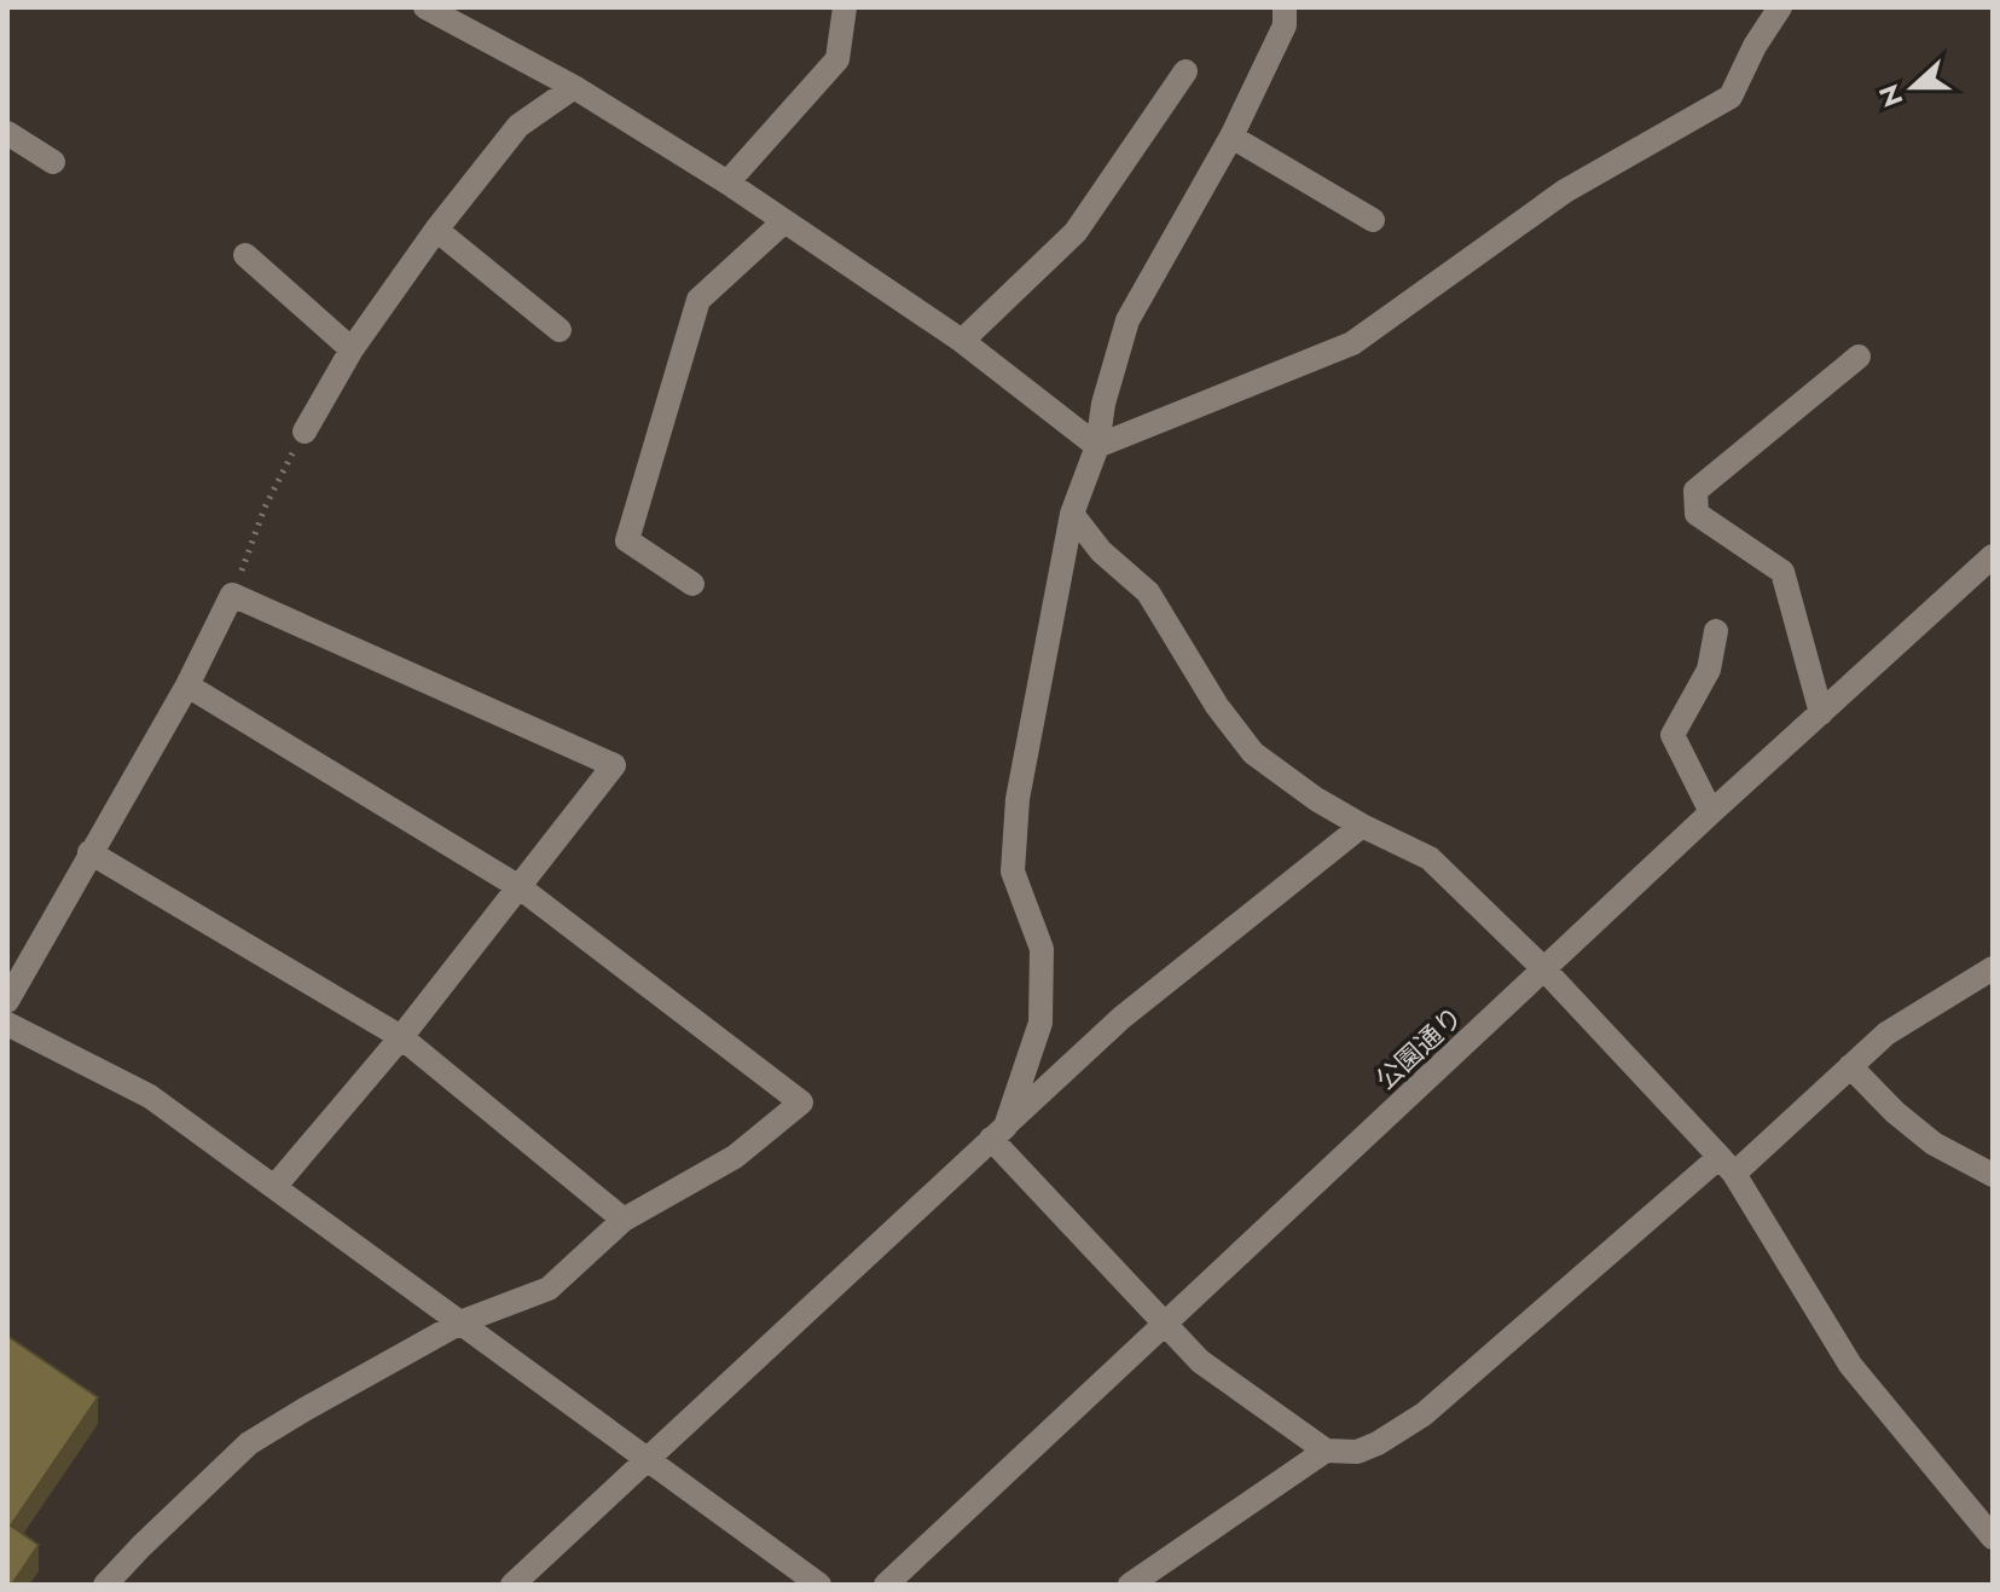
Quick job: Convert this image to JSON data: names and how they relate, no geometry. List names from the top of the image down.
{
  "streets": {
    "street": ["公園通り"]
  },
  "north": "left"
}
